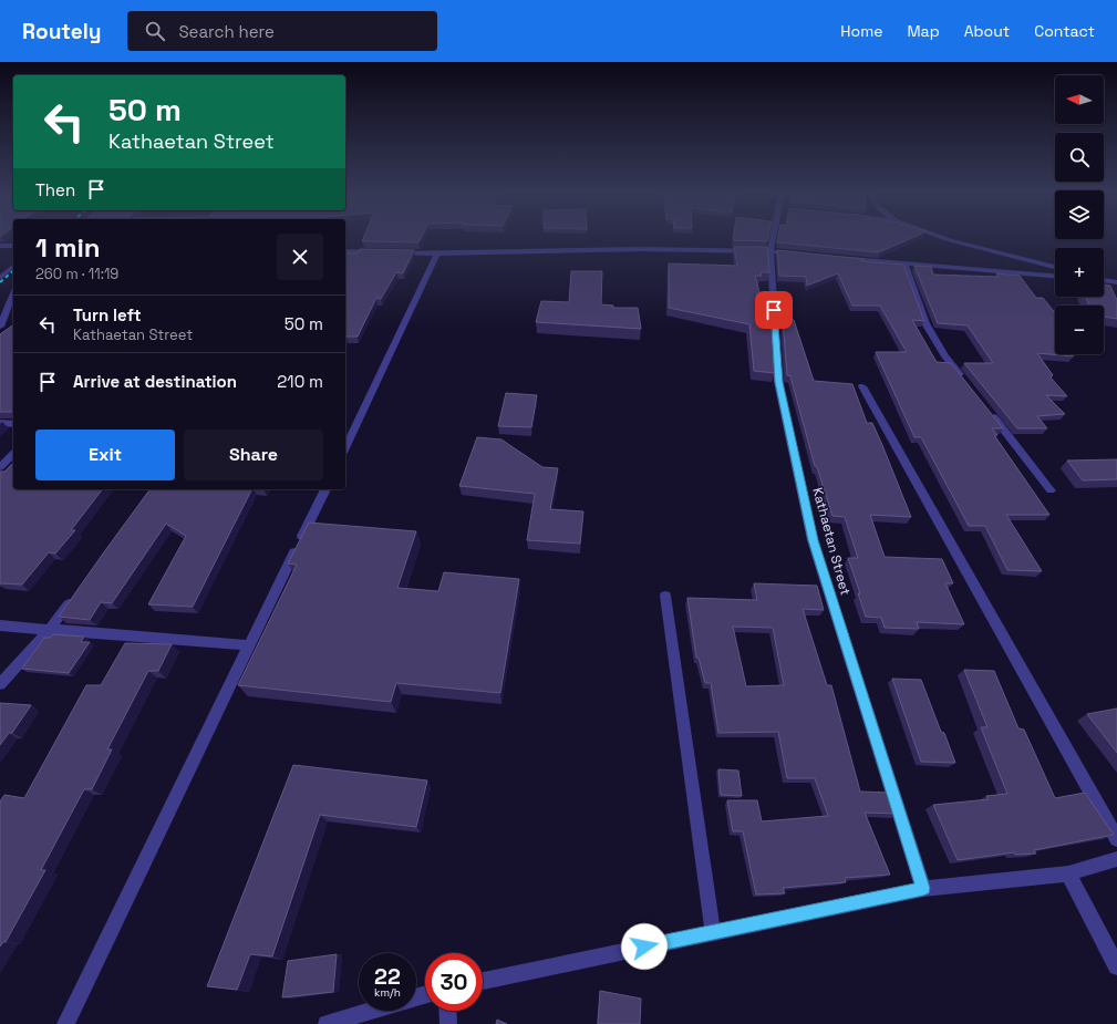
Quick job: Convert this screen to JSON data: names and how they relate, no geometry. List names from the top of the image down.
{
  "streets": {
    "street": ["Kathaetan Street"]
  },
  "north": "left",
  "page": {
    "header": "Routely",
    "search": "Search here",
    "nav": [
      "Home",
      "Map",
      "About",
      "Contact"
    ],
    "map_buttons": ["+", "−"],
    "turn": ["50 m", "Kathaetan Street"],
    "then": "Then",
    "heading": ["1 min", "260 m · 11:19"],
    "list": [
      {
        "name": "Turn left",
        "note": "Kathaetan Street",
        "value": "50 m"
      },
      {
        "name": "Arrive at destination",
        "value": "210 m"
      }
    ],
    "buttons": ["Exit", "Share"],
    "speed": "22 km/h",
    "limit": "30"
  }
}
